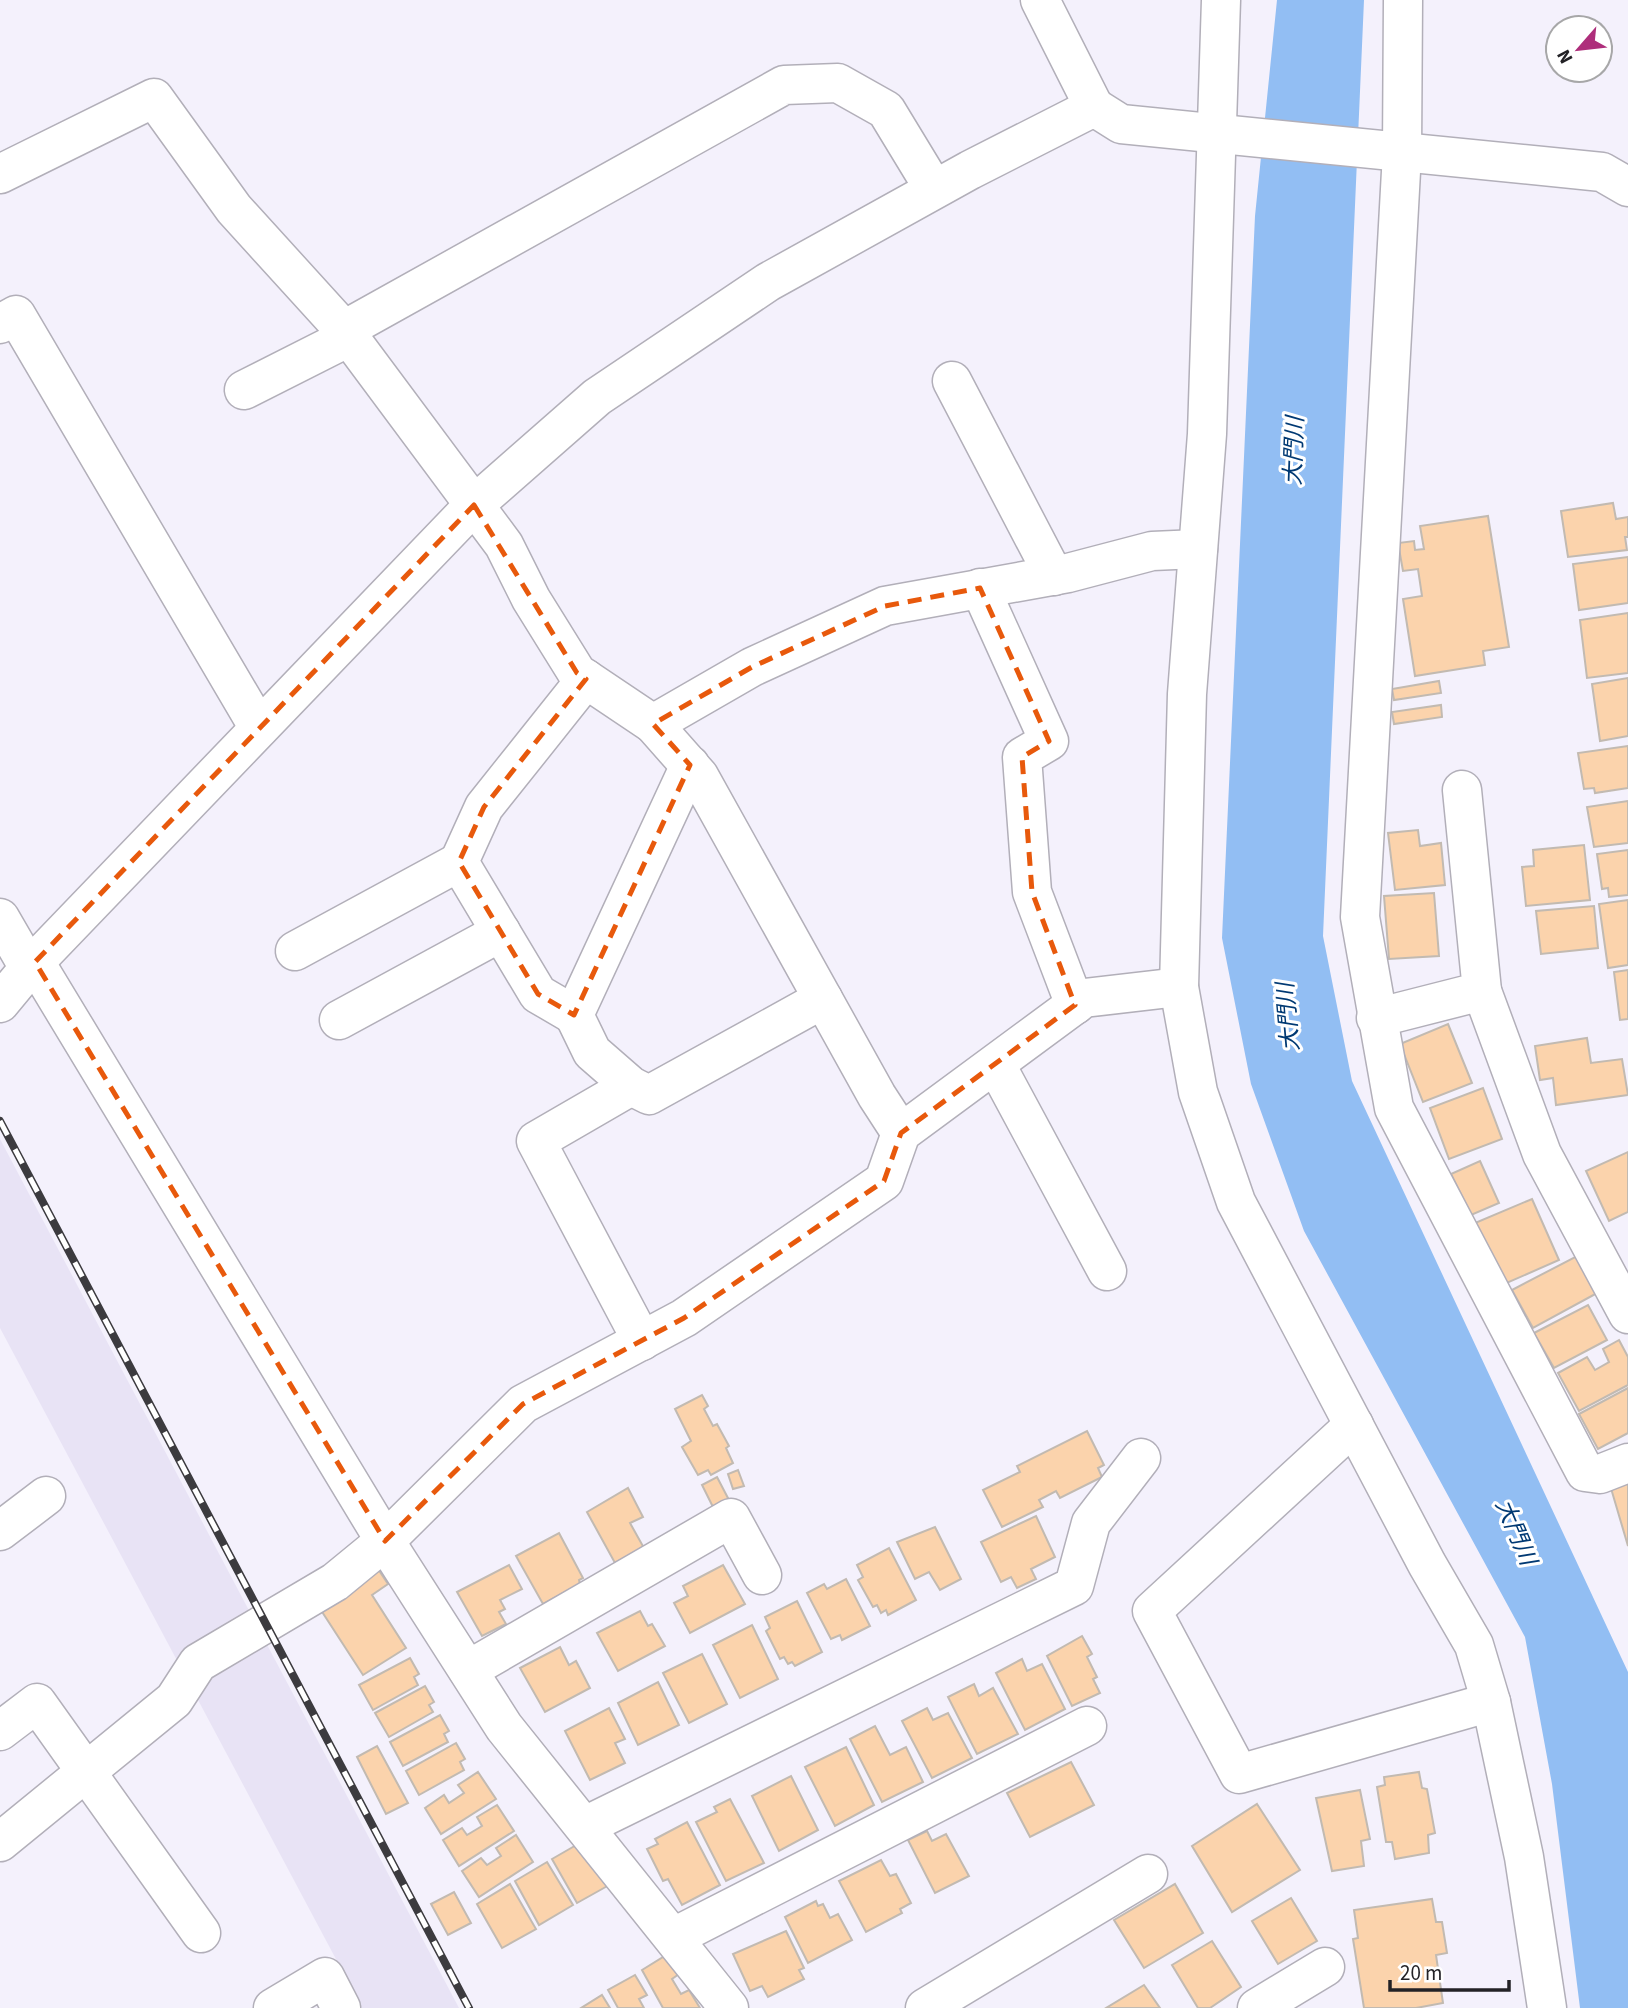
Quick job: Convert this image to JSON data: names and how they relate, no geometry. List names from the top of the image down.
{
  "water": ["大門川"],
  "scale_bar": "20 m",
  "north": "bottom left"
}
